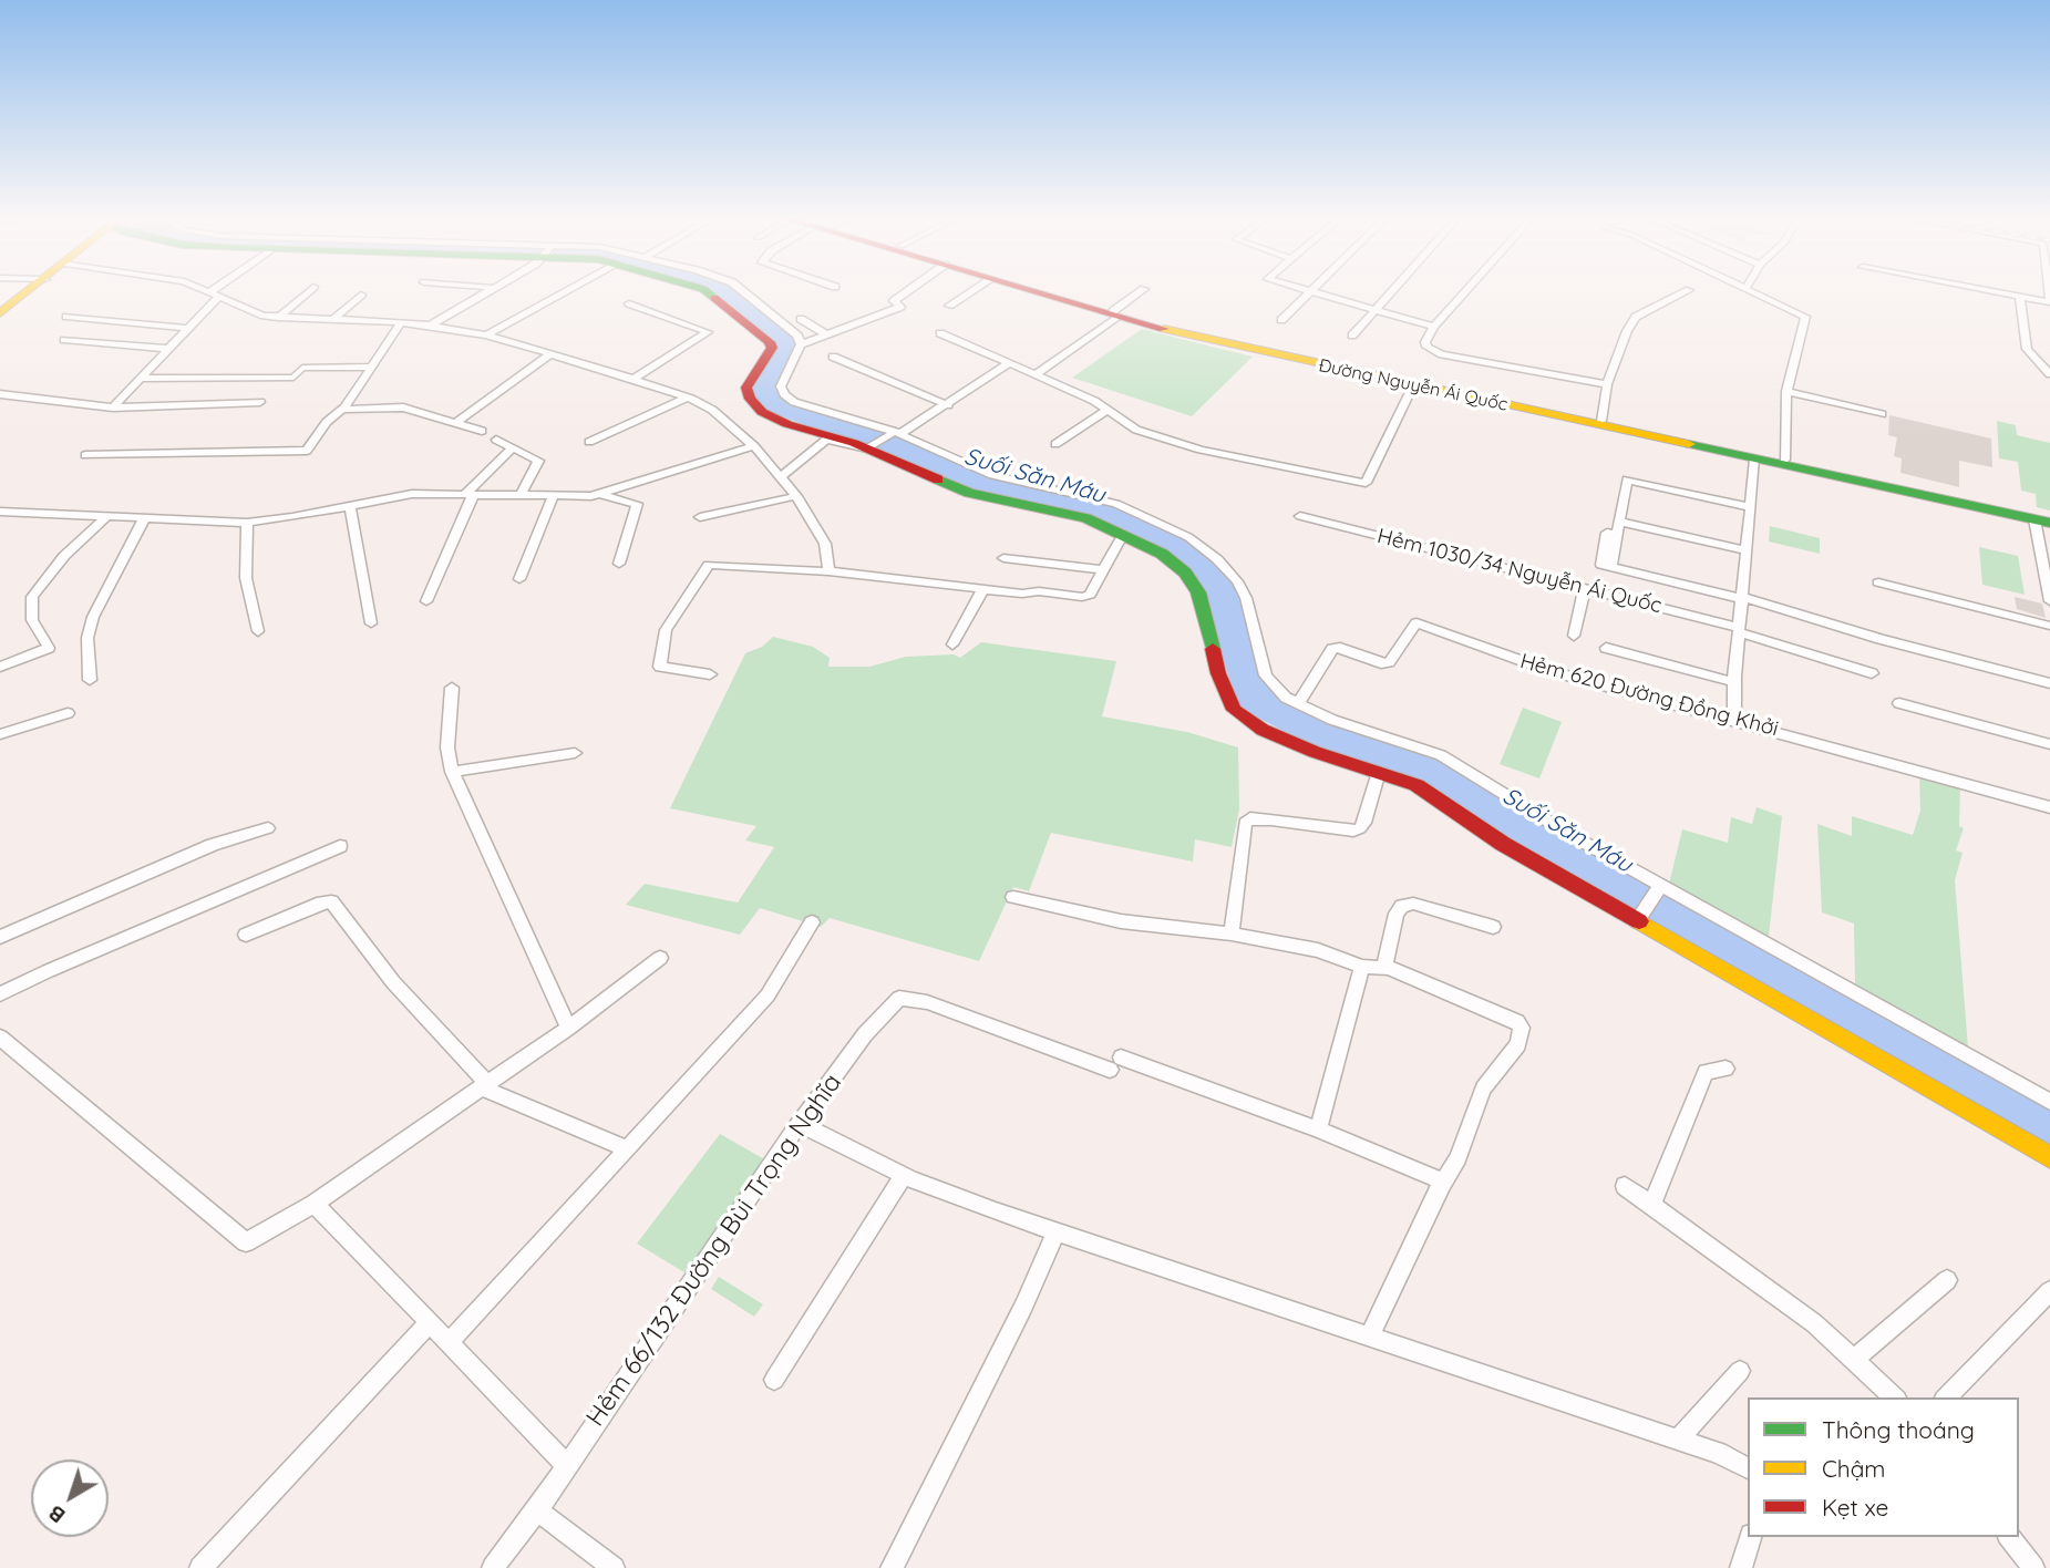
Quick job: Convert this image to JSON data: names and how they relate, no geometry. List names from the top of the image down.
{
  "streets": {
    "street": [
      "Đường Nguyễn Ái Quốc",
      "Hẻm 1030/34 Nguyễn Ái Quốc",
      "Hẻm 620 Đường Đồng Khởi",
      "Hẻm 66/132 Đường Bùi Trọng Nghĩa"
    ]
  },
  "water": ["Suối Săn Máu"],
  "legend": ["Thông thoáng", "Chậm", "Kẹt xe"],
  "north": "bottom left"
}
